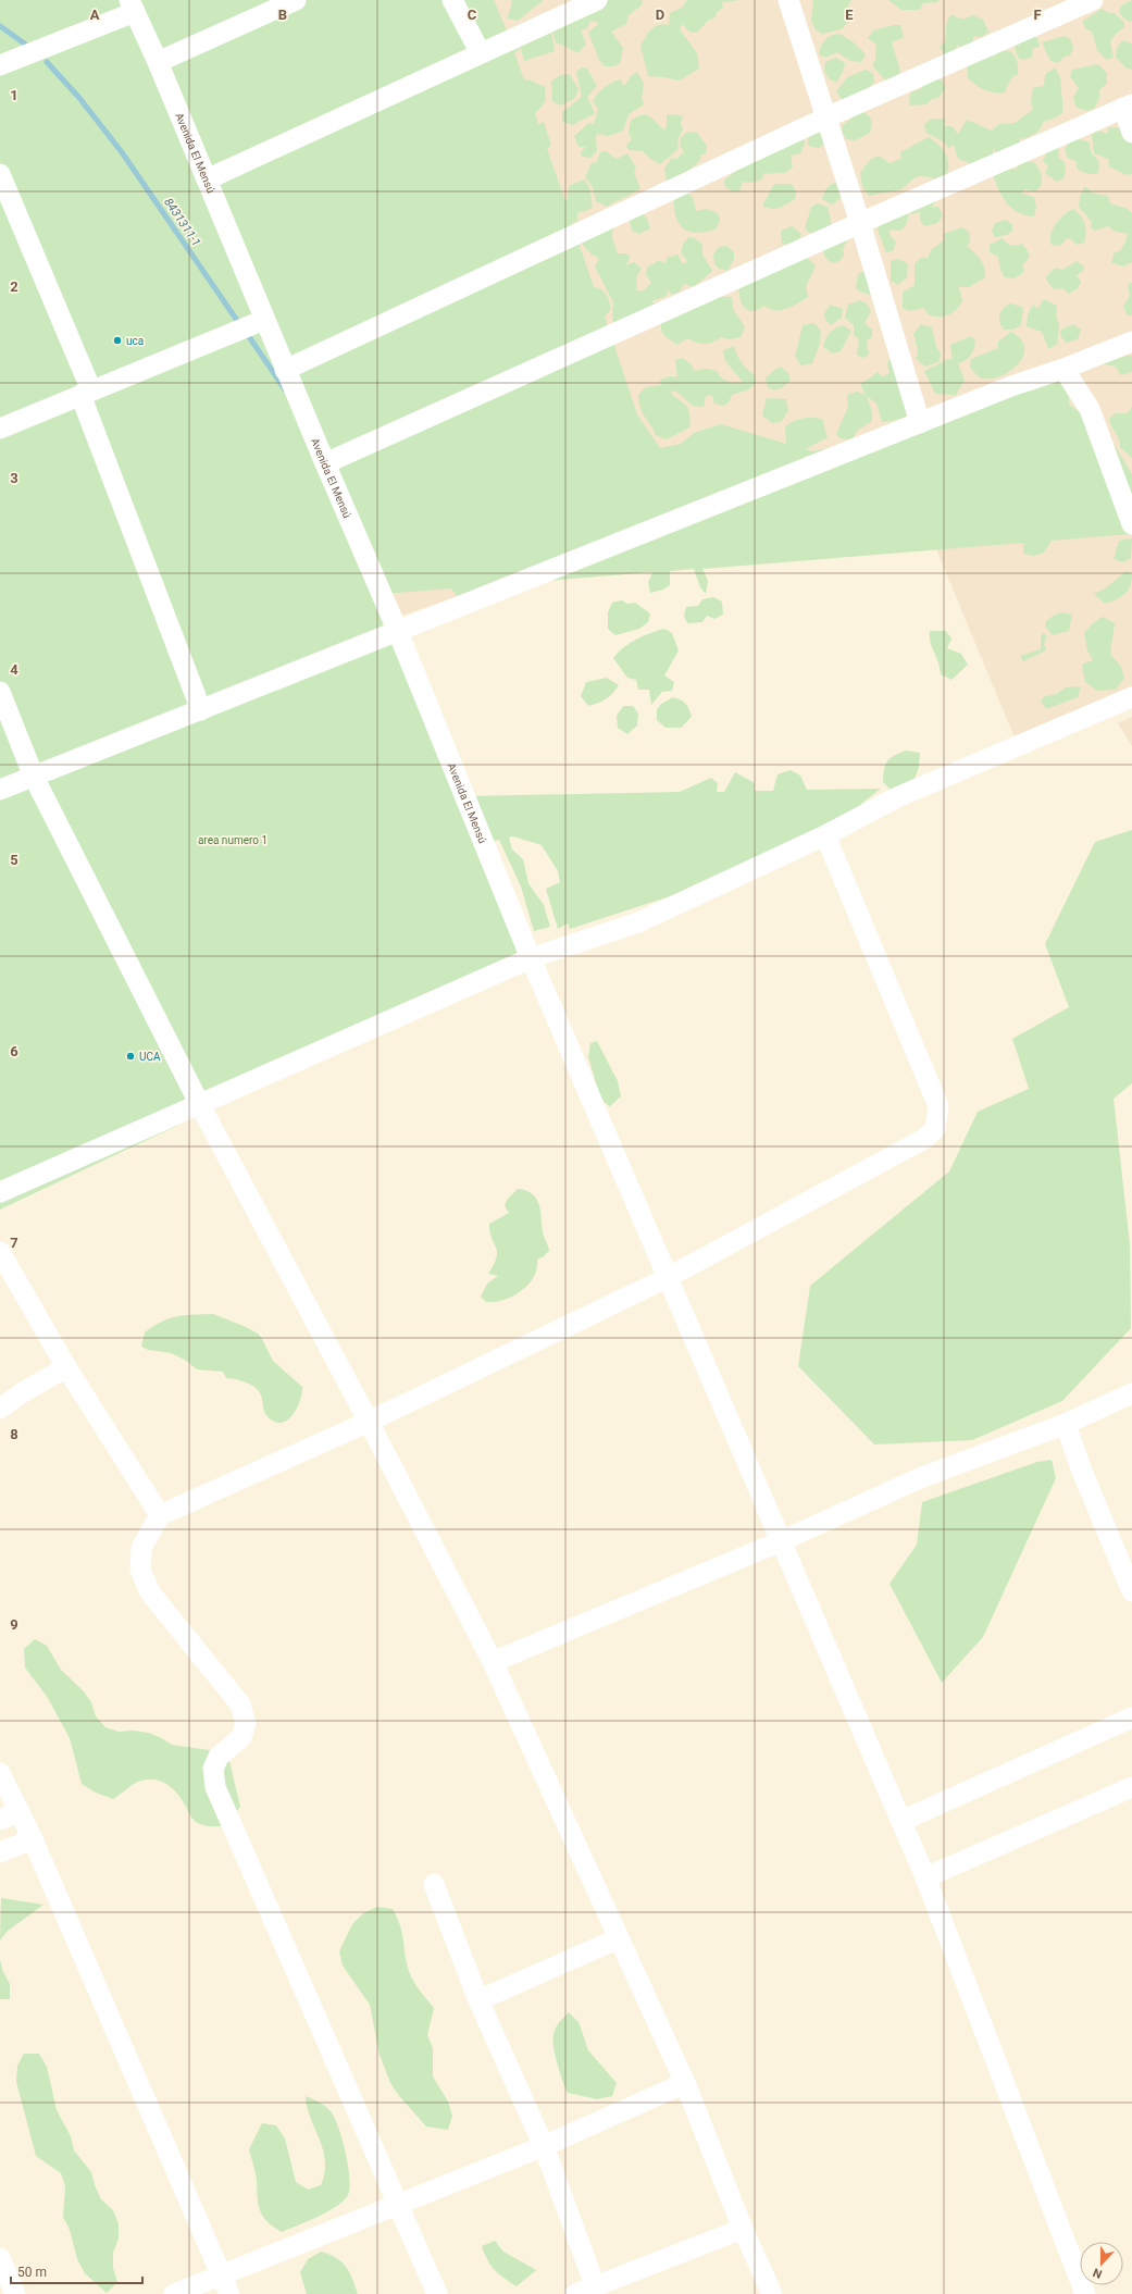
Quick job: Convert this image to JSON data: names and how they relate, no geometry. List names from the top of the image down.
{
  "streets": {
    "street": ["Avenida El Mensú"]
  },
  "water": ["8431311-1"],
  "parks": ["area numero 1"],
  "places": ["uca", "UCA"],
  "scale_bar": "50 m",
  "north": "bottom",
  "grid": {
    "columns": [
      "A",
      "B",
      "C",
      "D",
      "E",
      "F"
    ],
    "rows": [
      "1",
      "2",
      "3",
      "4",
      "5",
      "6",
      "7",
      "8",
      "9"
    ]
  }
}
